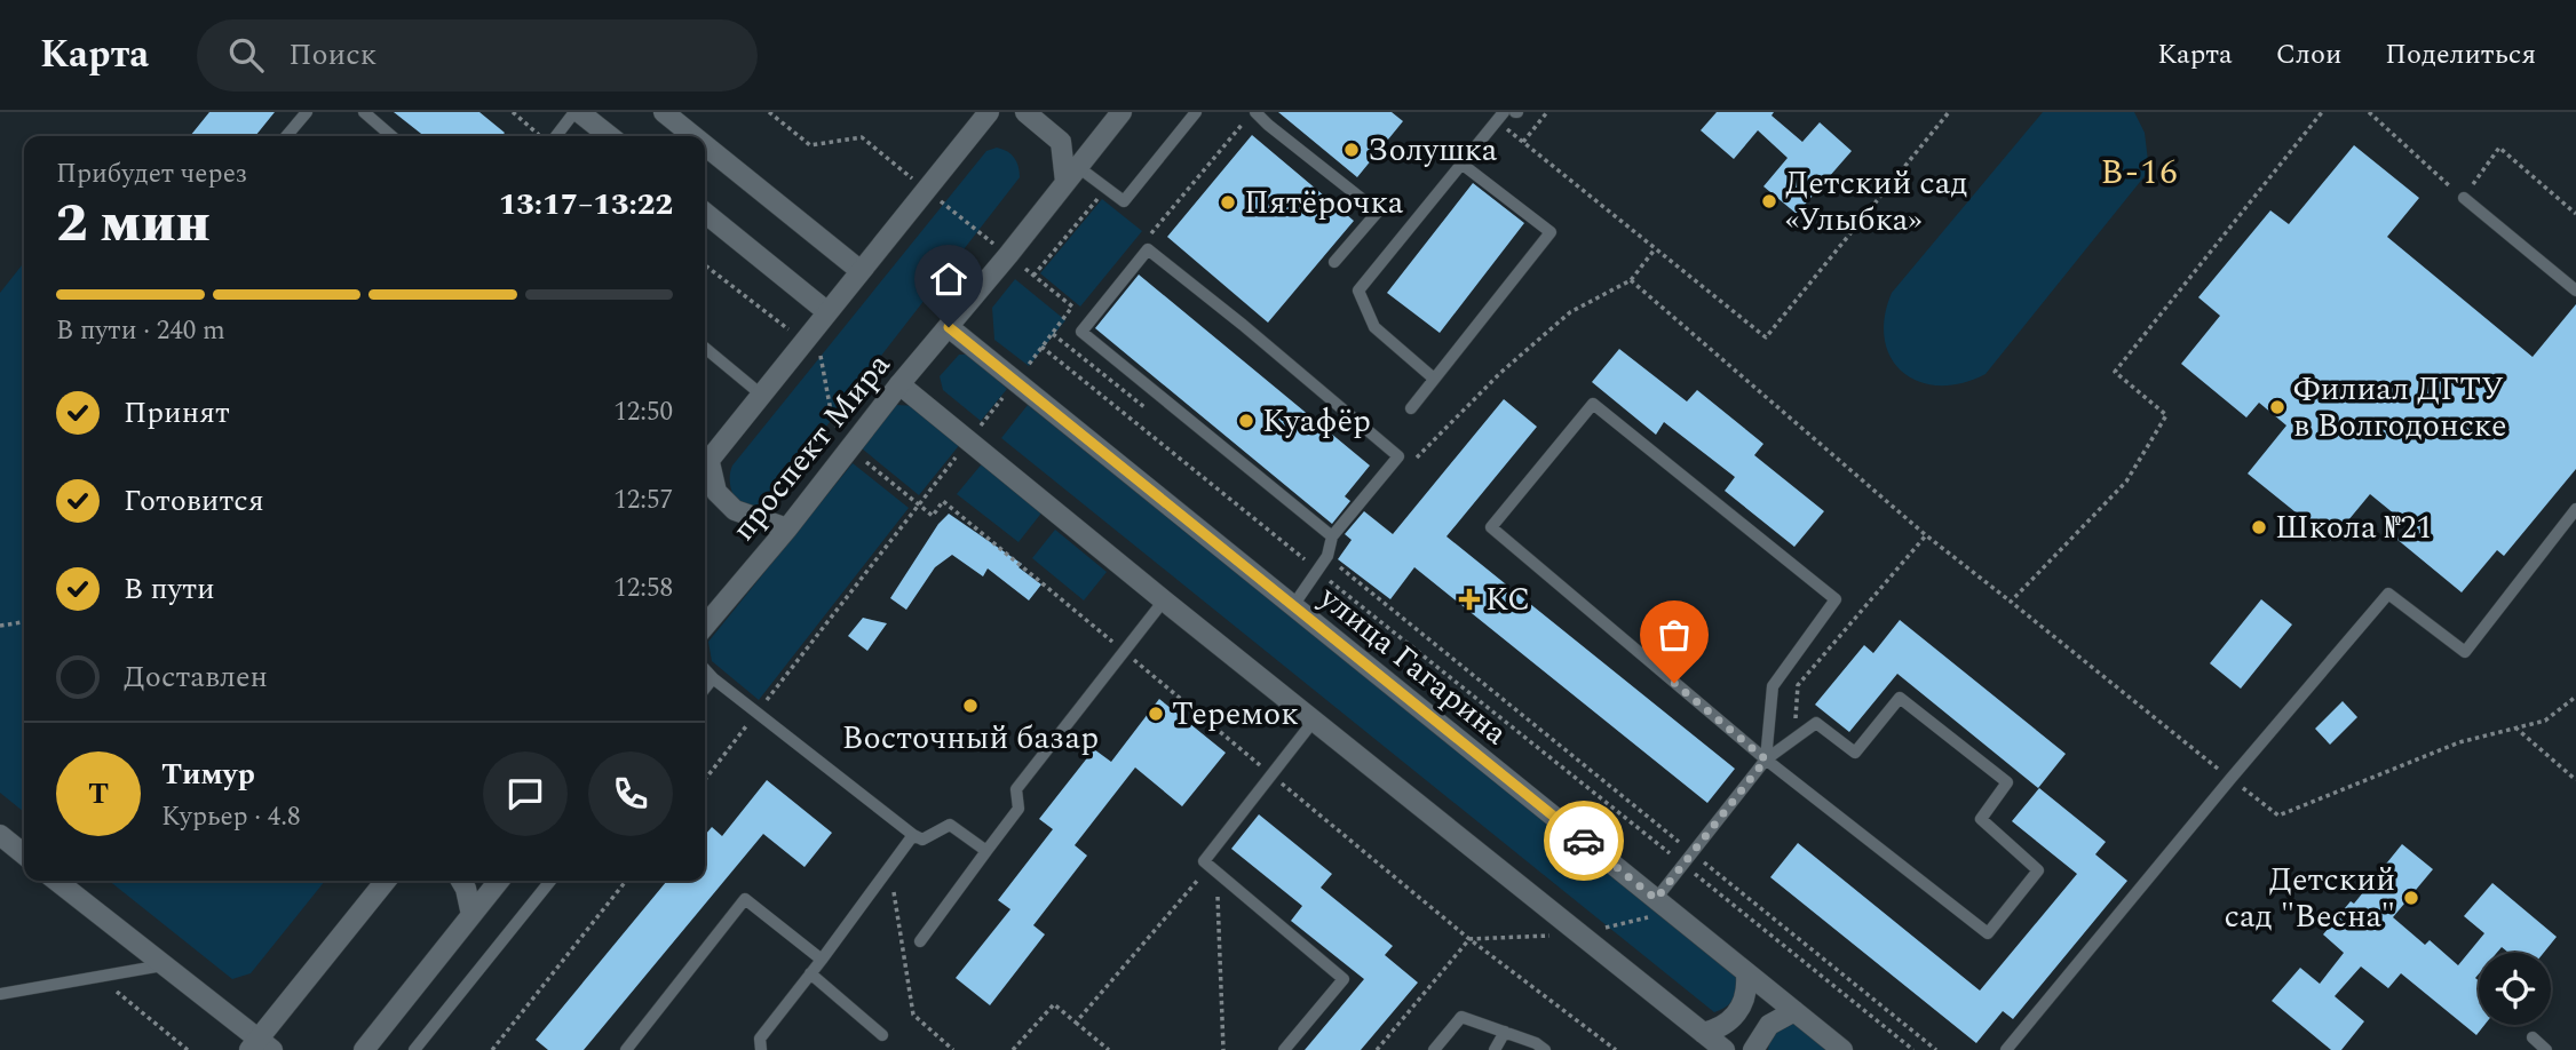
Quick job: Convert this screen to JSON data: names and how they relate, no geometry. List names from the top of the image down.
{
  "streets": {
    "street": ["проспект Мира", "улица Гагарина"]
  },
  "crossings": [
    ["проспект Мира", "улица Гагарина"]
  ],
  "districts": ["В-16"],
  "places": {
    "other": [
      "Золушка",
      "Детский сад «Улыбка»",
      "Пятёрочка",
      "Филиал ДГТУ в Волгодонске",
      "Куафёр",
      "Школа №21",
      "Восточный базар",
      "Теремок",
      "Детский сад \"Весна\""
    ],
    "health": ["КС"]
  },
  "page": {
    "header": "Карта",
    "search": "Поиск",
    "nav": ["Карта", "Слои", "Поделиться"],
    "heading": ["2 мин", "Прибудет через", "13:17–13:22"],
    "panel": ["Тимур", "Курьер · 4.8"],
    "bar": "В пути · 240 m",
    "list": [
      ["Принят", "12:50"],
      ["Готовится", "12:57"],
      ["В пути", "12:58"],
      "Доставлен"
    ],
    "round": "Т"
  }
}
